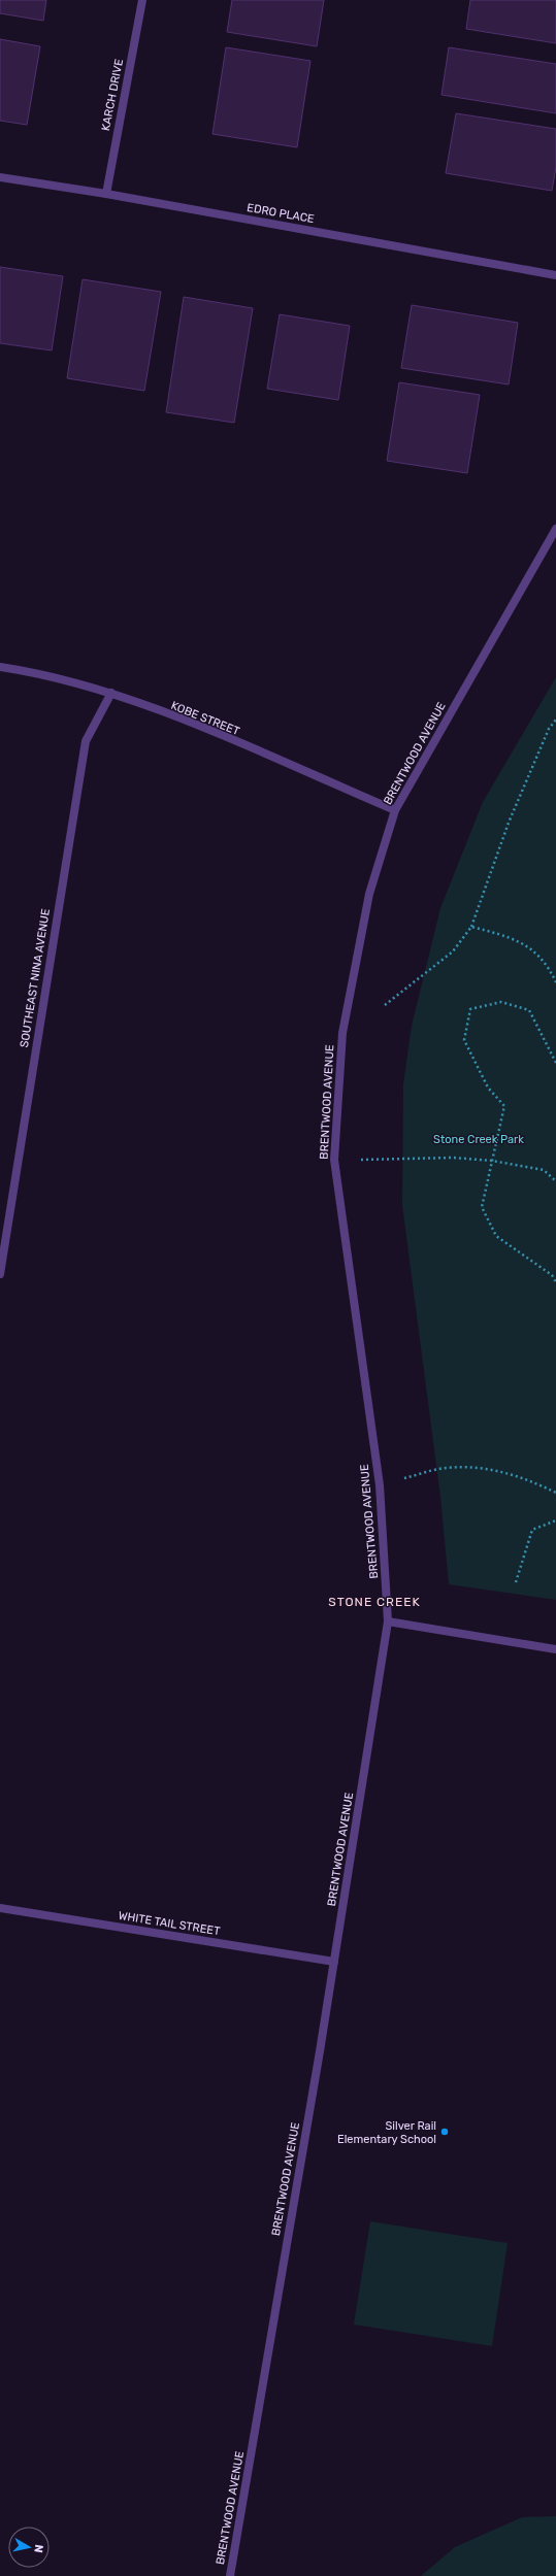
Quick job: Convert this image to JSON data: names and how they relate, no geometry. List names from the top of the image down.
{
  "streets": {
    "street": [
      "KARCH DRIVE",
      "EDRO PLACE",
      "KOBE STREET",
      "BRENTWOOD AVENUE",
      "SOUTHEAST NINA AVENUE",
      "WHITE TAIL STREET"
    ]
  },
  "crossings": [
    ["KARCH DRIVE", "EDRO PLACE"],
    ["KOBE STREET", "BRENTWOOD AVENUE"],
    ["KOBE STREET", "SOUTHEAST NINA AVENUE"],
    ["BRENTWOOD AVENUE", "WHITE TAIL STREET"]
  ],
  "districts": ["STONE CREEK"],
  "parks": ["Stone Creek Park"],
  "places": ["Silver Rail Elementary School"],
  "north": "right"
}
